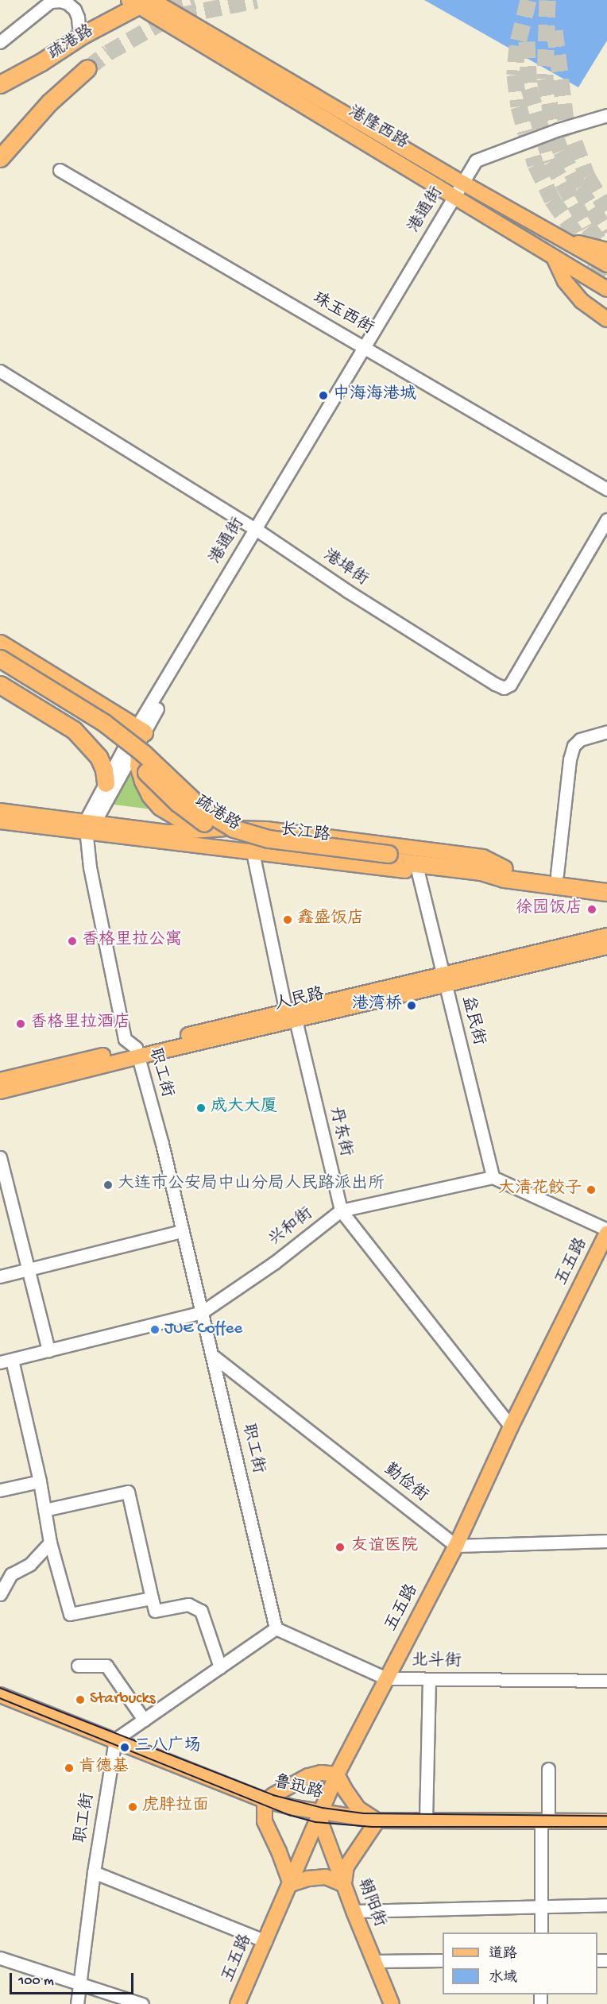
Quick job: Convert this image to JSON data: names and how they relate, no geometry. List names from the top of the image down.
{
  "streets": {
    "highway": ["疏港路", "长江路"],
    "main road": [
      "港隆西路",
      "人民路",
      "五五路",
      "鲁迅路",
      "朝阳街"
    ],
    "street": [
      "港通街",
      "珠玉西街",
      "港埠街",
      "益民街",
      "职工街",
      "丹东街",
      "兴和街",
      "勤俭街",
      "北斗街"
    ]
  },
  "crossings": [
    ["疏港路", "港隆西路"],
    ["疏港路", "长江路"],
    ["港隆西路", "港通街"],
    ["港通街", "珠玉西街"],
    ["港通街", "港埠街"],
    ["港通街", "长江路"],
    ["港通街", "职工街"],
    ["长江路", "职工街"],
    ["人民路", "益民街"],
    ["人民路", "职工街"],
    ["人民路", "丹东街"],
    ["益民街", "兴和街"],
    ["职工街", "兴和街"],
    ["职工街", "勤俭街"],
    ["职工街", "北斗街"],
    ["职工街", "鲁迅路"],
    ["丹东街", "兴和街"],
    ["丹东街", "五五路"],
    ["五五路", "勤俭街"],
    ["五五路", "北斗街"],
    ["五五路", "鲁迅路"],
    ["五五路", "朝阳街"],
    ["鲁迅路", "朝阳街"]
  ],
  "places": [
    "中海海港城",
    "徐园饭店",
    "鑫盛饭店",
    "香格里拉公寓",
    "港湾桥",
    "香格里拉酒店",
    "成大大厦",
    "大连市公安局中山分局人民路派出所",
    "大清花餃子",
    "JUE Coffee",
    "友谊医院",
    "Starbucks",
    "三八广场",
    "肯德基",
    "虎胖拉面"
  ],
  "legend": ["道路", "水域"],
  "scale_bar": "100 m"
}
